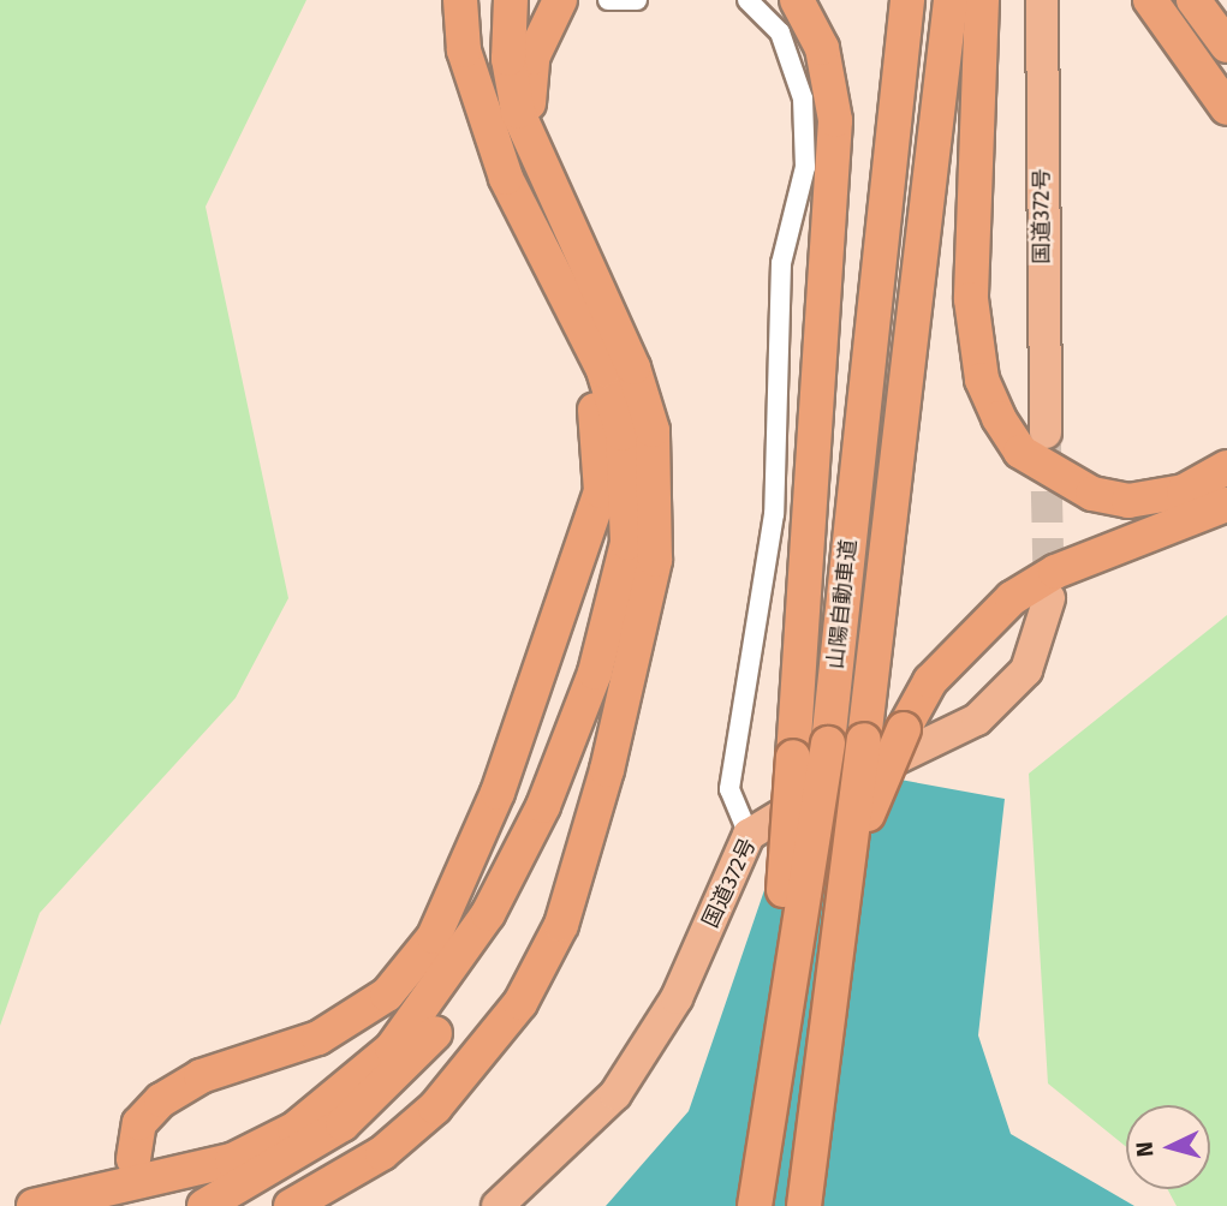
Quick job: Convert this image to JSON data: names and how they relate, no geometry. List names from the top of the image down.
{
  "streets": {
    "highway": ["国道372号", "山陽自動車道"]
  },
  "north": "left"
}
